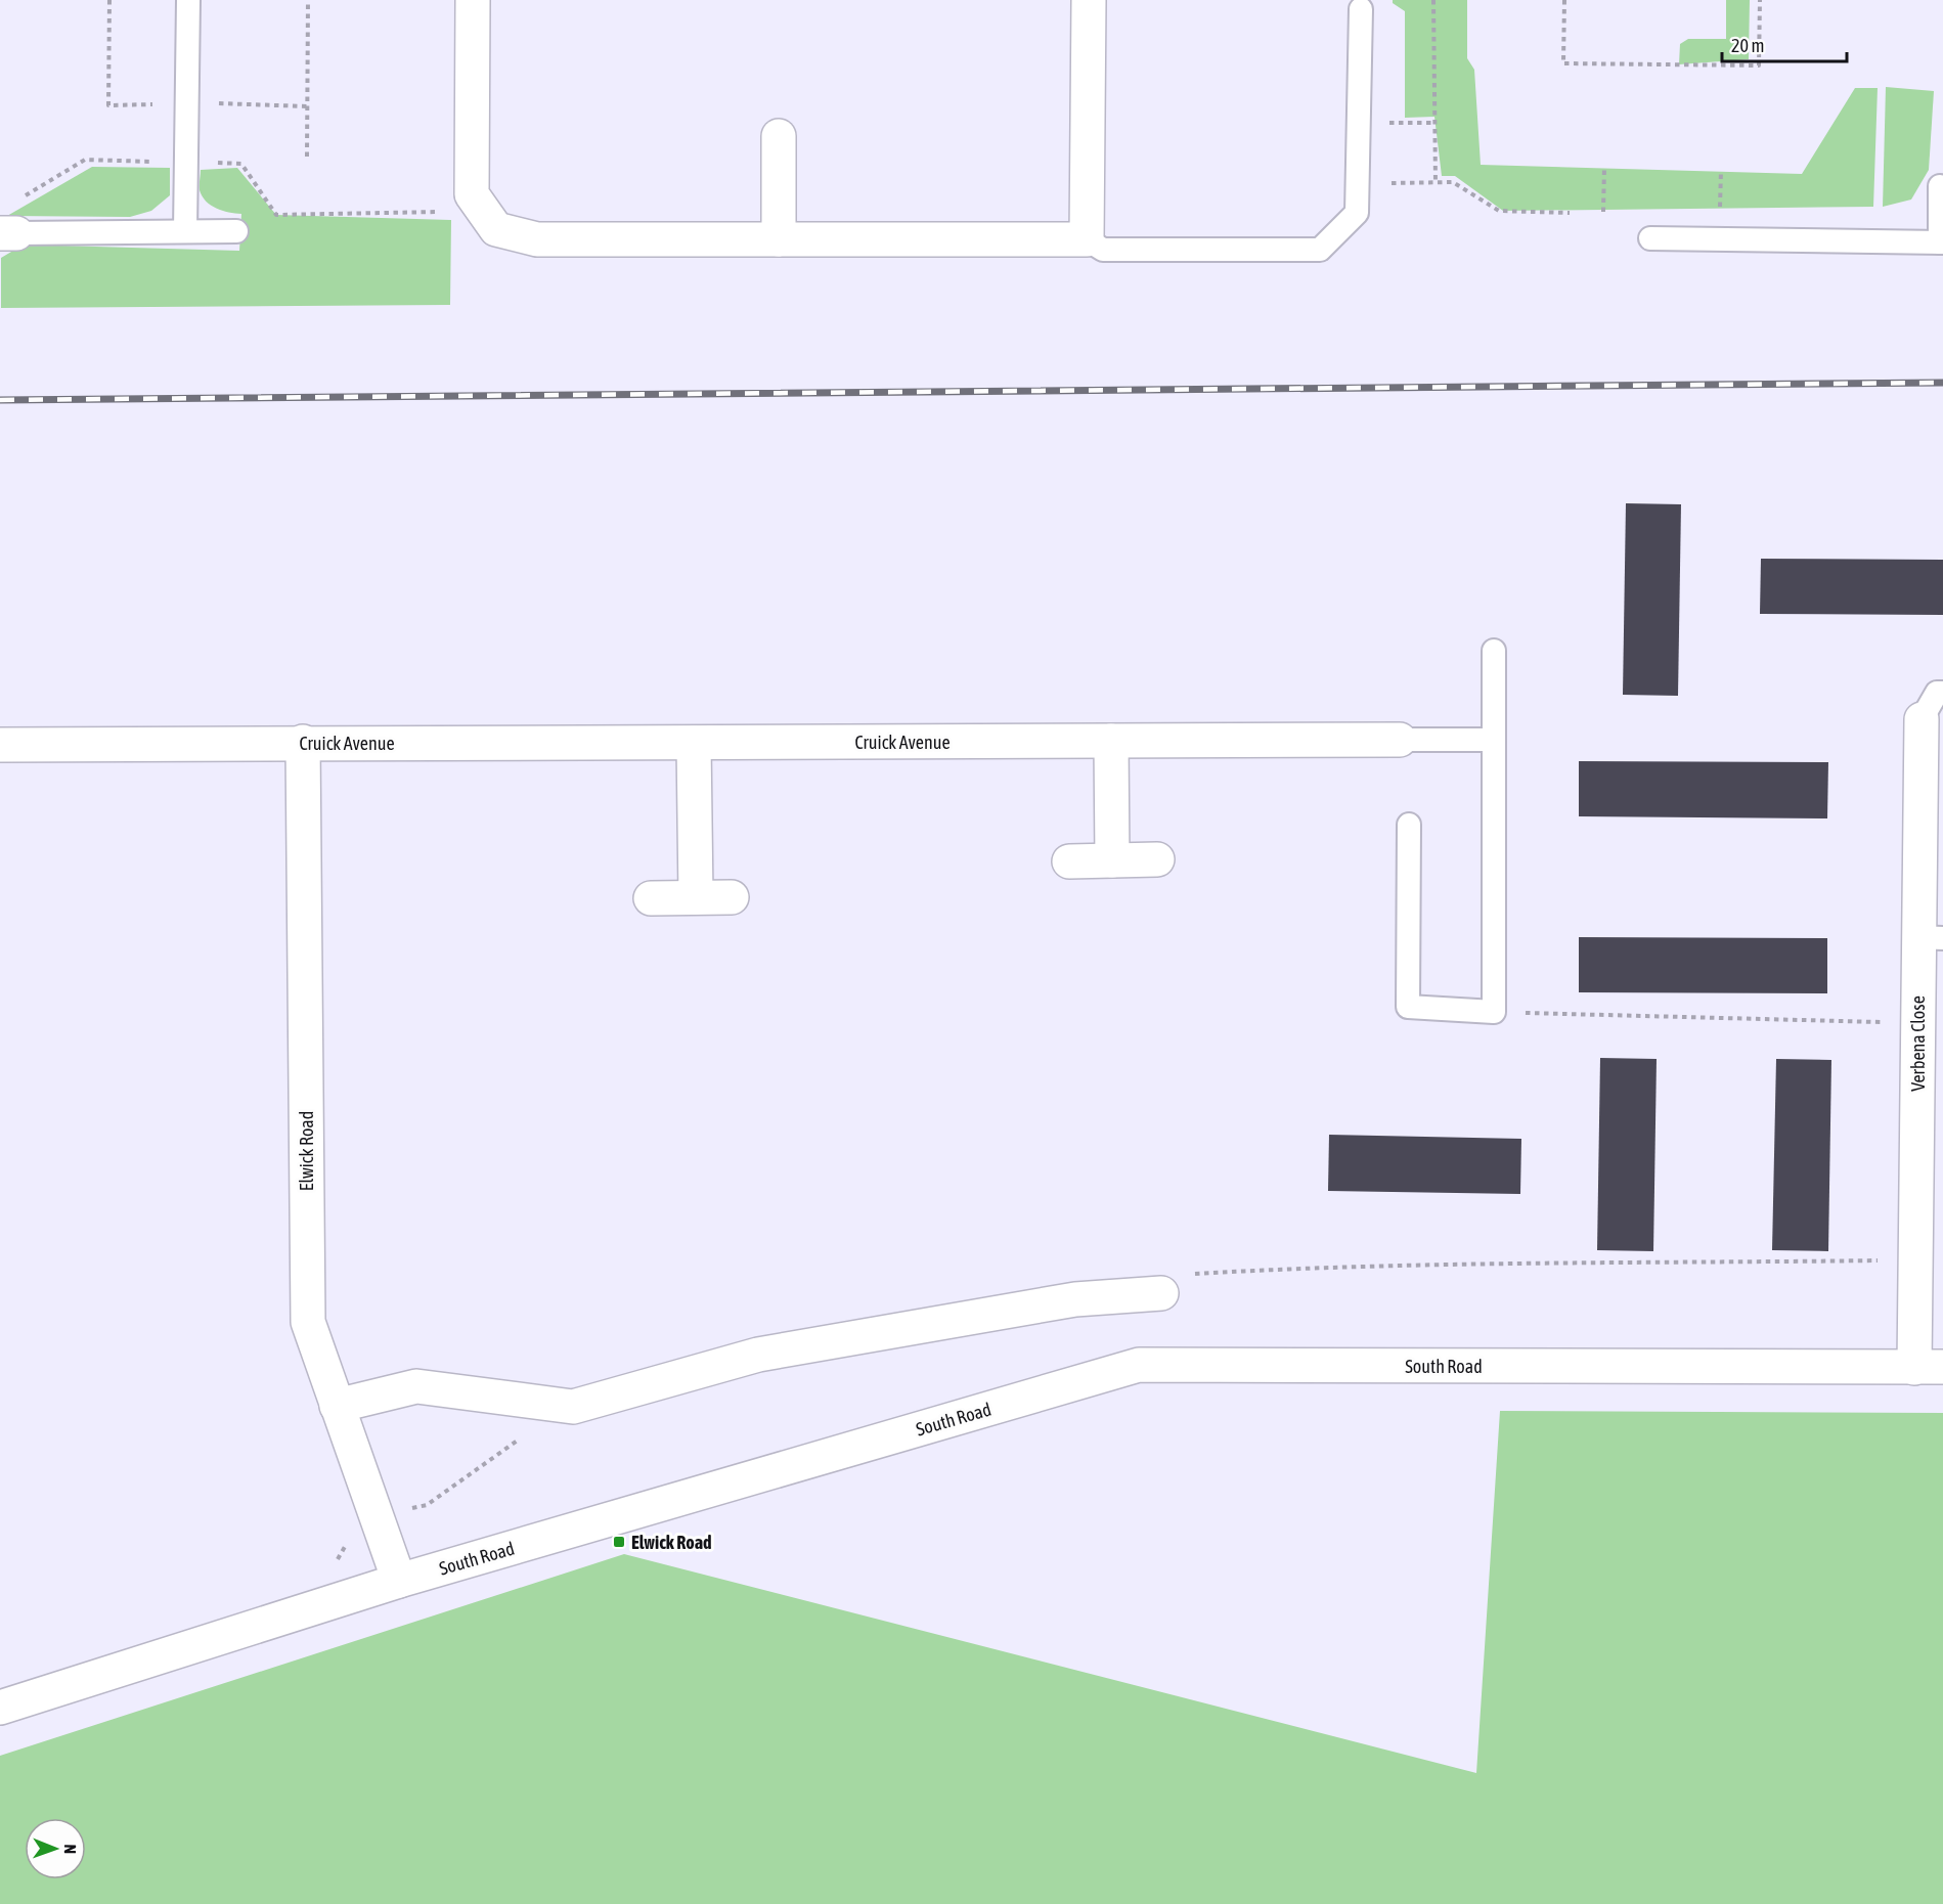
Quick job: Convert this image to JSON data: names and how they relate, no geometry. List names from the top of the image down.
{
  "streets": {
    "street": [
      "Cruick Avenue",
      "Verbena Close",
      "Elwick Road",
      "South Road"
    ]
  },
  "crossings": [
    ["Cruick Avenue", "Elwick Road"],
    ["Verbena Close", "South Road"],
    ["Elwick Road", "South Road"]
  ],
  "places": {
    "transit": ["Elwick Road"]
  },
  "scale_bar": "20 m",
  "north": "right"
}
